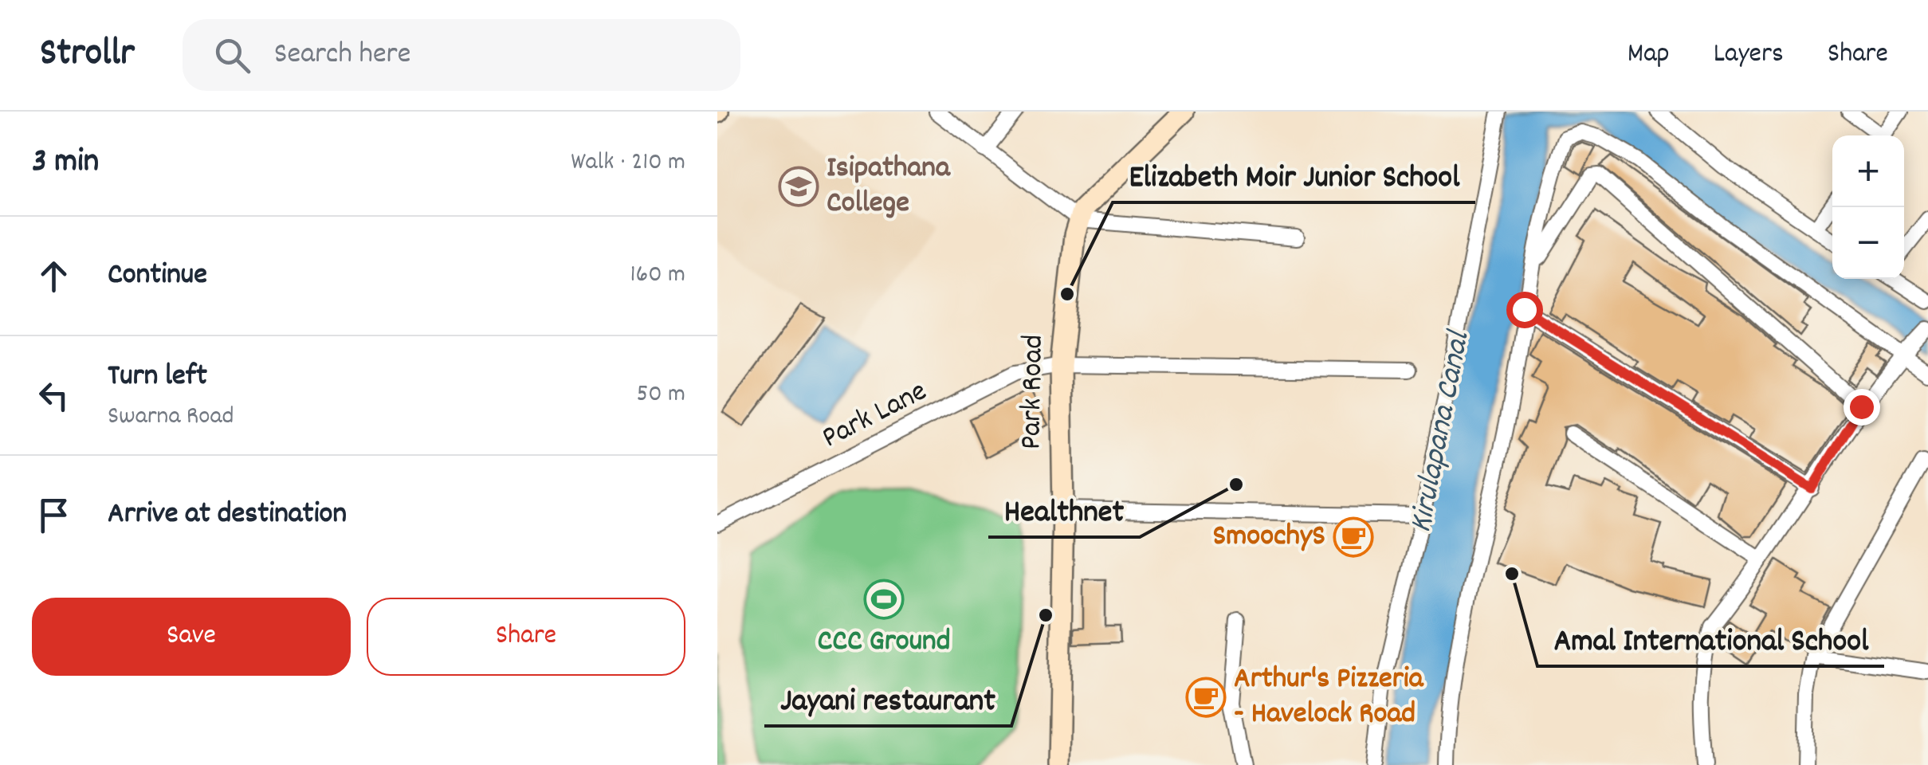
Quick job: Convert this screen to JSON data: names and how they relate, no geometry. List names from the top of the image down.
{
  "streets": {
    "main road": ["Park Road"],
    "street": ["Park Lane"]
  },
  "crossings": [
    ["Park Road", "Park Lane"]
  ],
  "water": ["Kirulapana Canal"],
  "places": {
    "school or university": ["Isipathana College"],
    "other": [
      "Elizabeth Moir Junior School",
      "Healthnet",
      "Amal International School",
      "Jayani restaurant"
    ],
    "cafe": ["SmoochyS", "Arthur's Pizzeria - Havelock Road"],
    "sports": ["CCC Ground"]
  },
  "page": {
    "header": "Strollr",
    "search": "Search here",
    "nav": ["Map", "Layers", "Share"],
    "heading": ["3 min", "Walk · 210 m"],
    "map_buttons": ["+", "−"],
    "list": [
      ["Continue", "160 m"],
      ["Turn left", "Swarna Road", "50 m"],
      "Arrive at destination"
    ],
    "buttons": ["Save", "Share"]
  }
}
